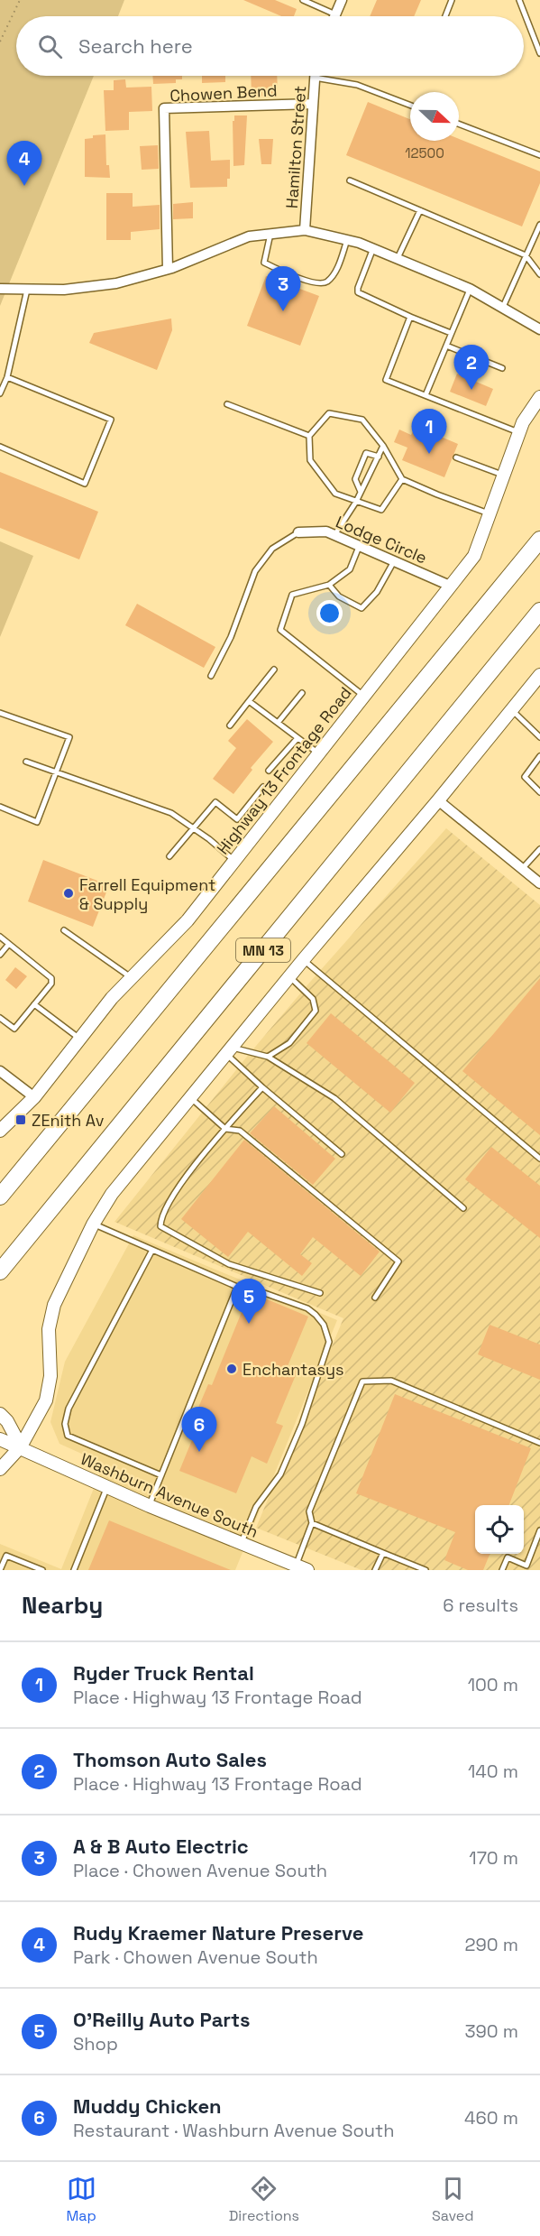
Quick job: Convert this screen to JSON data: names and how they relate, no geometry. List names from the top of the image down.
{
  "streets": {
    "highway": ["MN 13"],
    "street": [
      "Chowen Bend",
      "Hamilton Street",
      "Lodge Circle",
      "Highway 13 Frontage Road",
      "Washburn Avenue South"
    ]
  },
  "crossings": [
    ["Chowen Bend", "Hamilton Street"],
    ["Lodge Circle", "Highway 13 Frontage Road"]
  ],
  "places": {
    "other": ["Farrell Equipment & Supply", "Enchantasys"],
    "transit": ["ZEnith Av"]
  },
  "house_numbers": ["12500"],
  "north": "right",
  "page": {
    "search": "Search here",
    "pins": [
      "4",
      "3",
      "2",
      "1",
      "5",
      "6"
    ],
    "heading": ["Nearby", "6 results"],
    "list": [
      {
        "mark": "1",
        "name": "Ryder Truck Rental",
        "note": "Place · Highway 13 Frontage Road",
        "value": "100 m"
      },
      {
        "mark": "2",
        "name": "Thomson Auto Sales",
        "note": "Place · Highway 13 Frontage Road",
        "value": "140 m"
      },
      {
        "mark": "3",
        "name": "A & B Auto Electric",
        "note": "Place · Chowen Avenue South",
        "value": "170 m"
      },
      {
        "mark": "4",
        "name": "Rudy Kraemer Nature Preserve",
        "note": "Park · Chowen Avenue South",
        "value": "290 m"
      },
      {
        "mark": "5",
        "name": "O'Reilly Auto Parts",
        "note": "Shop",
        "value": "390 m"
      },
      {
        "mark": "6",
        "name": "Muddy Chicken",
        "note": "Restaurant · Washburn Avenue South",
        "value": "460 m"
      }
    ],
    "nav": ["Map", "Directions", "Saved"]
  }
}
